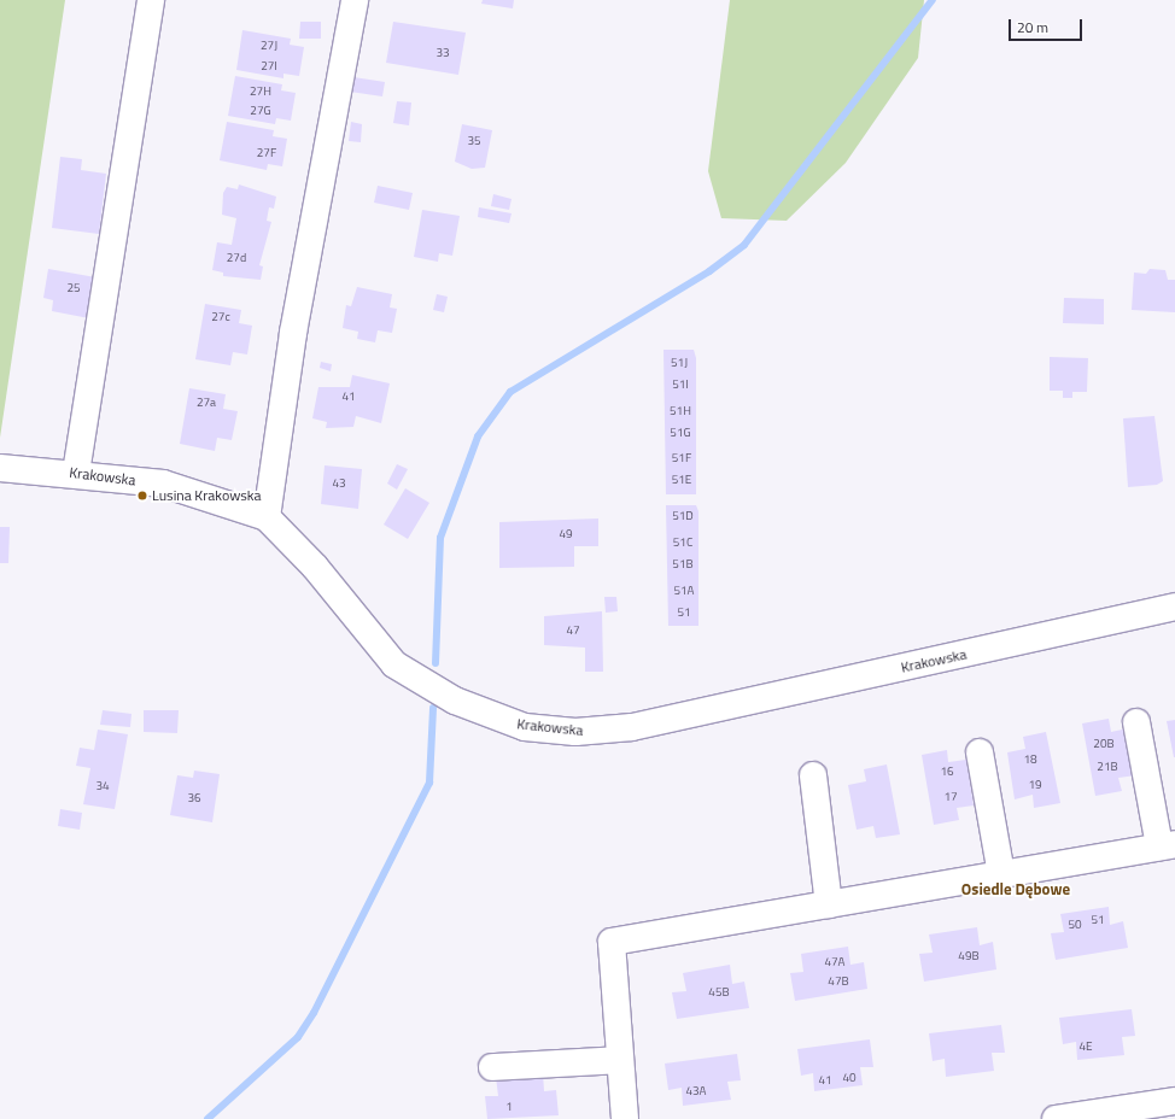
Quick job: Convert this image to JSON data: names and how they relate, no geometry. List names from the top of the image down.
{
  "streets": {
    "street": ["Krakowska"]
  },
  "districts": ["Osiedle Dębowe"],
  "places": ["Lusina Krakowska"],
  "house_numbers": [
    "27J",
    "33",
    "27I",
    "27H",
    "27G",
    "35",
    "27F",
    "27d",
    "25",
    "27c",
    "51J",
    "51I",
    "41",
    "27a",
    "51H",
    "51G",
    "51F",
    "51E",
    "43",
    "51D",
    "49",
    "51C",
    "51B",
    "51A",
    "51",
    "47",
    "20B",
    "18",
    "21B",
    "16",
    "19",
    "34",
    "17",
    "36",
    "51",
    "50",
    "49B",
    "47A",
    "47B",
    "45B",
    "4E",
    "40",
    "41",
    "43A",
    "1"
  ],
  "scale_bar": "20 m"
}
